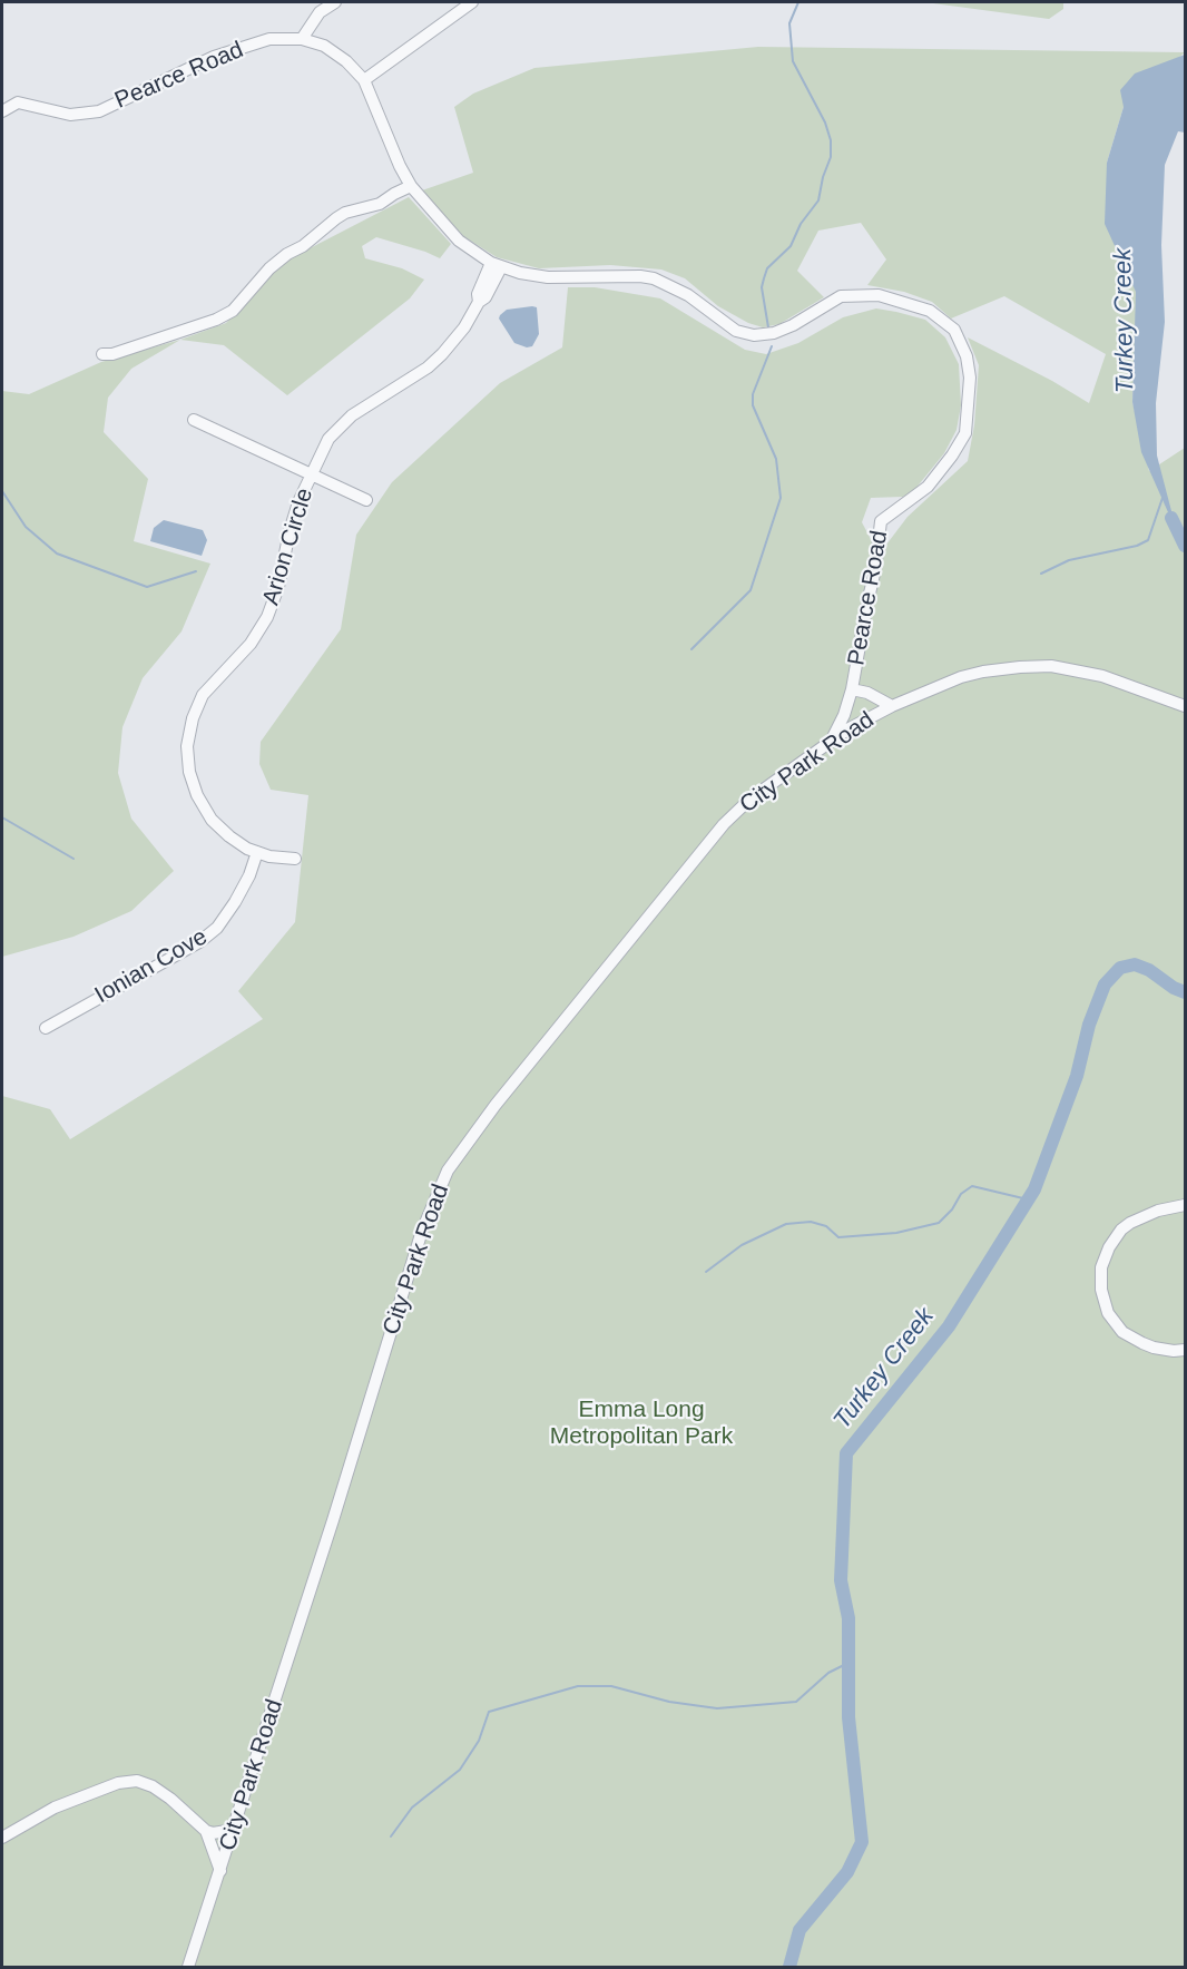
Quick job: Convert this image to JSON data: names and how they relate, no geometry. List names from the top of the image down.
{
  "streets": {
    "street": [
      "Pearce Road",
      "Arion Circle",
      "City Park Road",
      "Ionian Cove"
    ]
  },
  "crossings": [
    ["Pearce Road", "Arion Circle"],
    ["Pearce Road", "City Park Road"],
    ["Arion Circle", "Ionian Cove"]
  ],
  "water": ["Turkey Creek"],
  "parks": ["Emma Long Metropolitan Park"]
}
